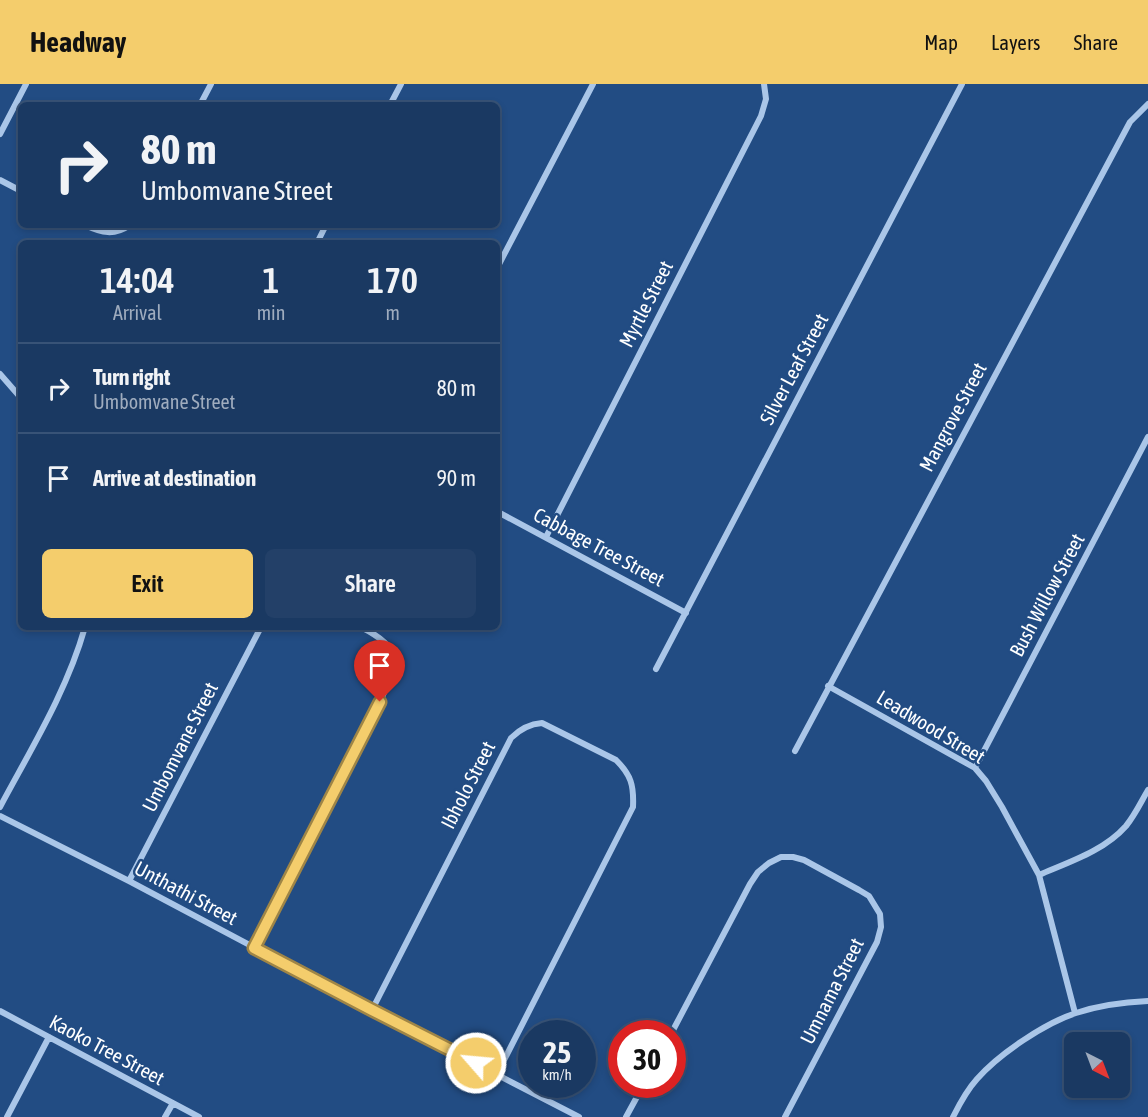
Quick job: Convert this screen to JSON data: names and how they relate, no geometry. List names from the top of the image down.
{
  "streets": {
    "street": [
      "Myrtle Street",
      "Silver Leaf Street",
      "Mangrove Street",
      "Cabbage Tree Street",
      "Bush Willow Street",
      "Leadwood Street",
      "Umbomvane Street",
      "Ibholo Street",
      "Unthathi Street",
      "Umnama Street",
      "Kaoko Tree Street"
    ]
  },
  "crossings": [
    ["Myrtle Street", "Cabbage Tree Street"],
    ["Silver Leaf Street", "Cabbage Tree Street"],
    ["Mangrove Street", "Leadwood Street"],
    ["Bush Willow Street", "Leadwood Street"],
    ["Umbomvane Street", "Unthathi Street"],
    ["Ibholo Street", "Unthathi Street"]
  ],
  "north": "bottom right",
  "page": {
    "header": "Headway",
    "nav": ["Map", "Layers", "Share"],
    "turn": ["80 m", "Umbomvane Street"],
    "eta": [
      "14:04",
      "Arrival",
      "1",
      "min",
      "170",
      "m"
    ],
    "list": [
      {
        "name": "Turn right",
        "note": "Umbomvane Street",
        "value": "80 m"
      },
      {
        "name": "Arrive at destination",
        "value": "90 m"
      }
    ],
    "buttons": ["Exit", "Share"],
    "speed": "25 km/h",
    "limit": "30"
  }
}
